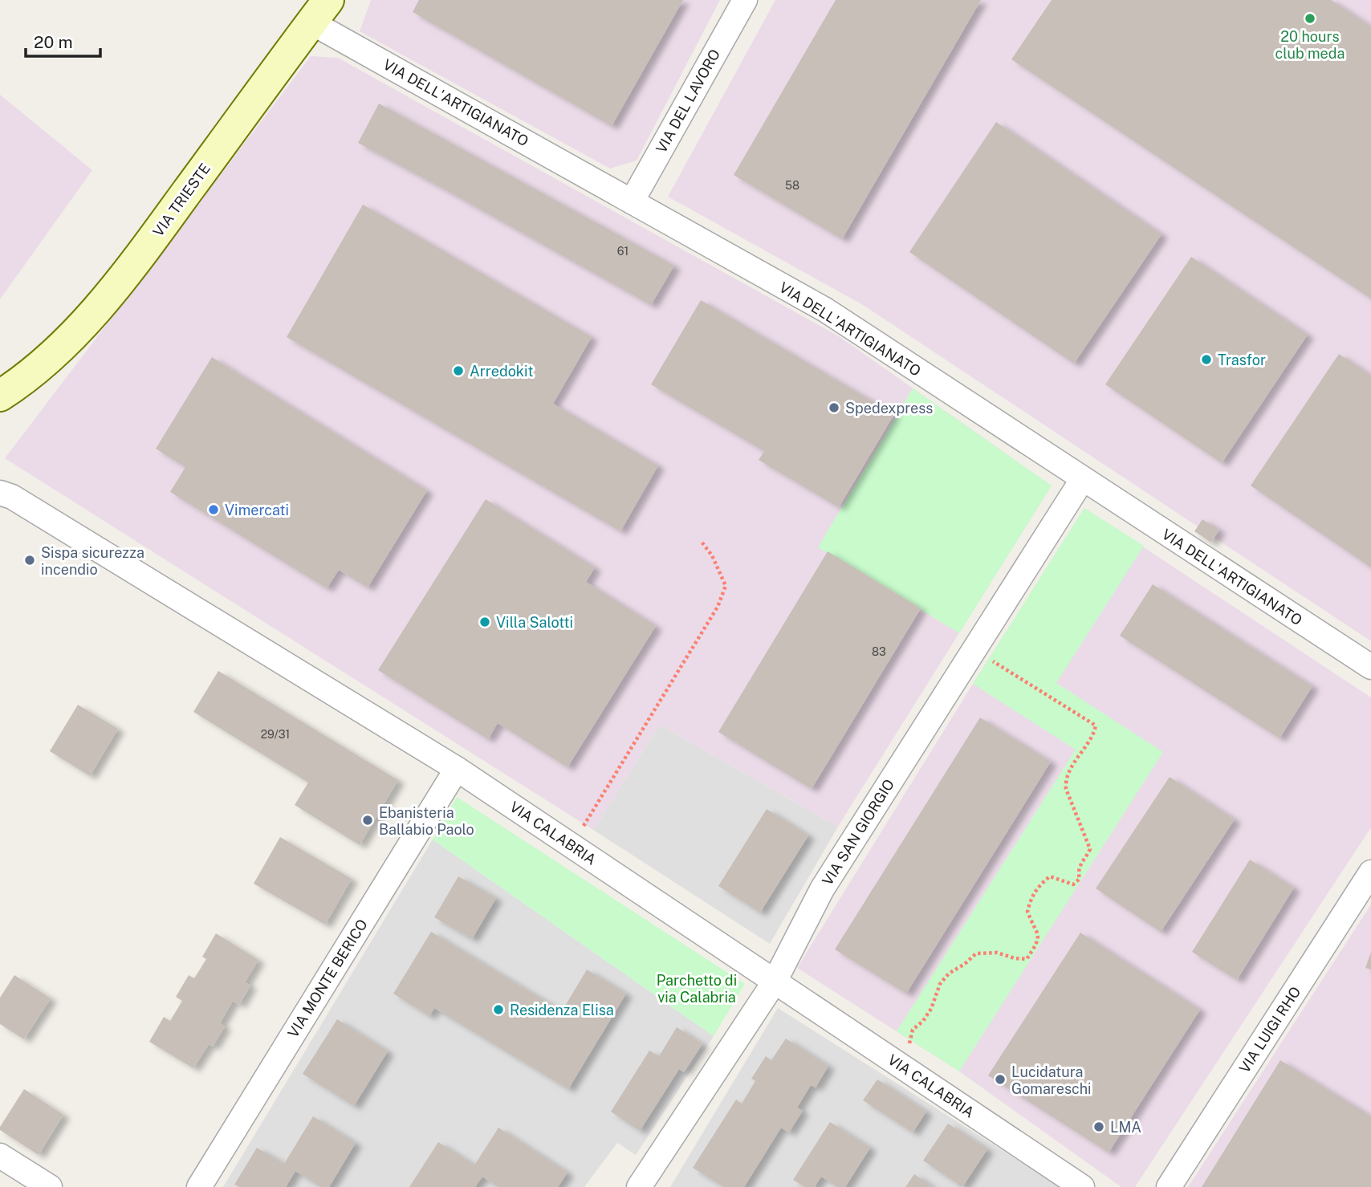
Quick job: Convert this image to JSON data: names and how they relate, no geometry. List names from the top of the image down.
{
  "streets": {
    "street": [
      "VIA DEL LAVORO",
      "VIA DELL'ARTIGIANATO",
      "VIA TRIESTE",
      "VIA SAN GIORGIO",
      "VIA CALABRIA",
      "VIA MONTE BERICO",
      "VIA LUIGI RHO"
    ]
  },
  "crossings": [
    ["VIA DEL LAVORO", "VIA DELL'ARTIGIANATO"],
    ["VIA DELL'ARTIGIANATO", "VIA TRIESTE"],
    ["VIA DELL'ARTIGIANATO", "VIA SAN GIORGIO"],
    ["VIA SAN GIORGIO", "VIA CALABRIA"],
    ["VIA CALABRIA", "VIA MONTE BERICO"]
  ],
  "parks": ["Parchetto di via Calabria"],
  "places": [
    "20 hours club meda",
    "Trasfor",
    "Arredokit",
    "Spedexpress",
    "Vimercati",
    "Sispa sicurezza incendio",
    "Villa Salotti",
    "Ebanisteria Ballabio Paolo",
    "Residenza Elisa",
    "Lucidatura Gomareschi",
    "LMA"
  ],
  "house_numbers": [
    "58",
    "61",
    "83",
    "29/31"
  ],
  "scale_bar": "20 m"
}
